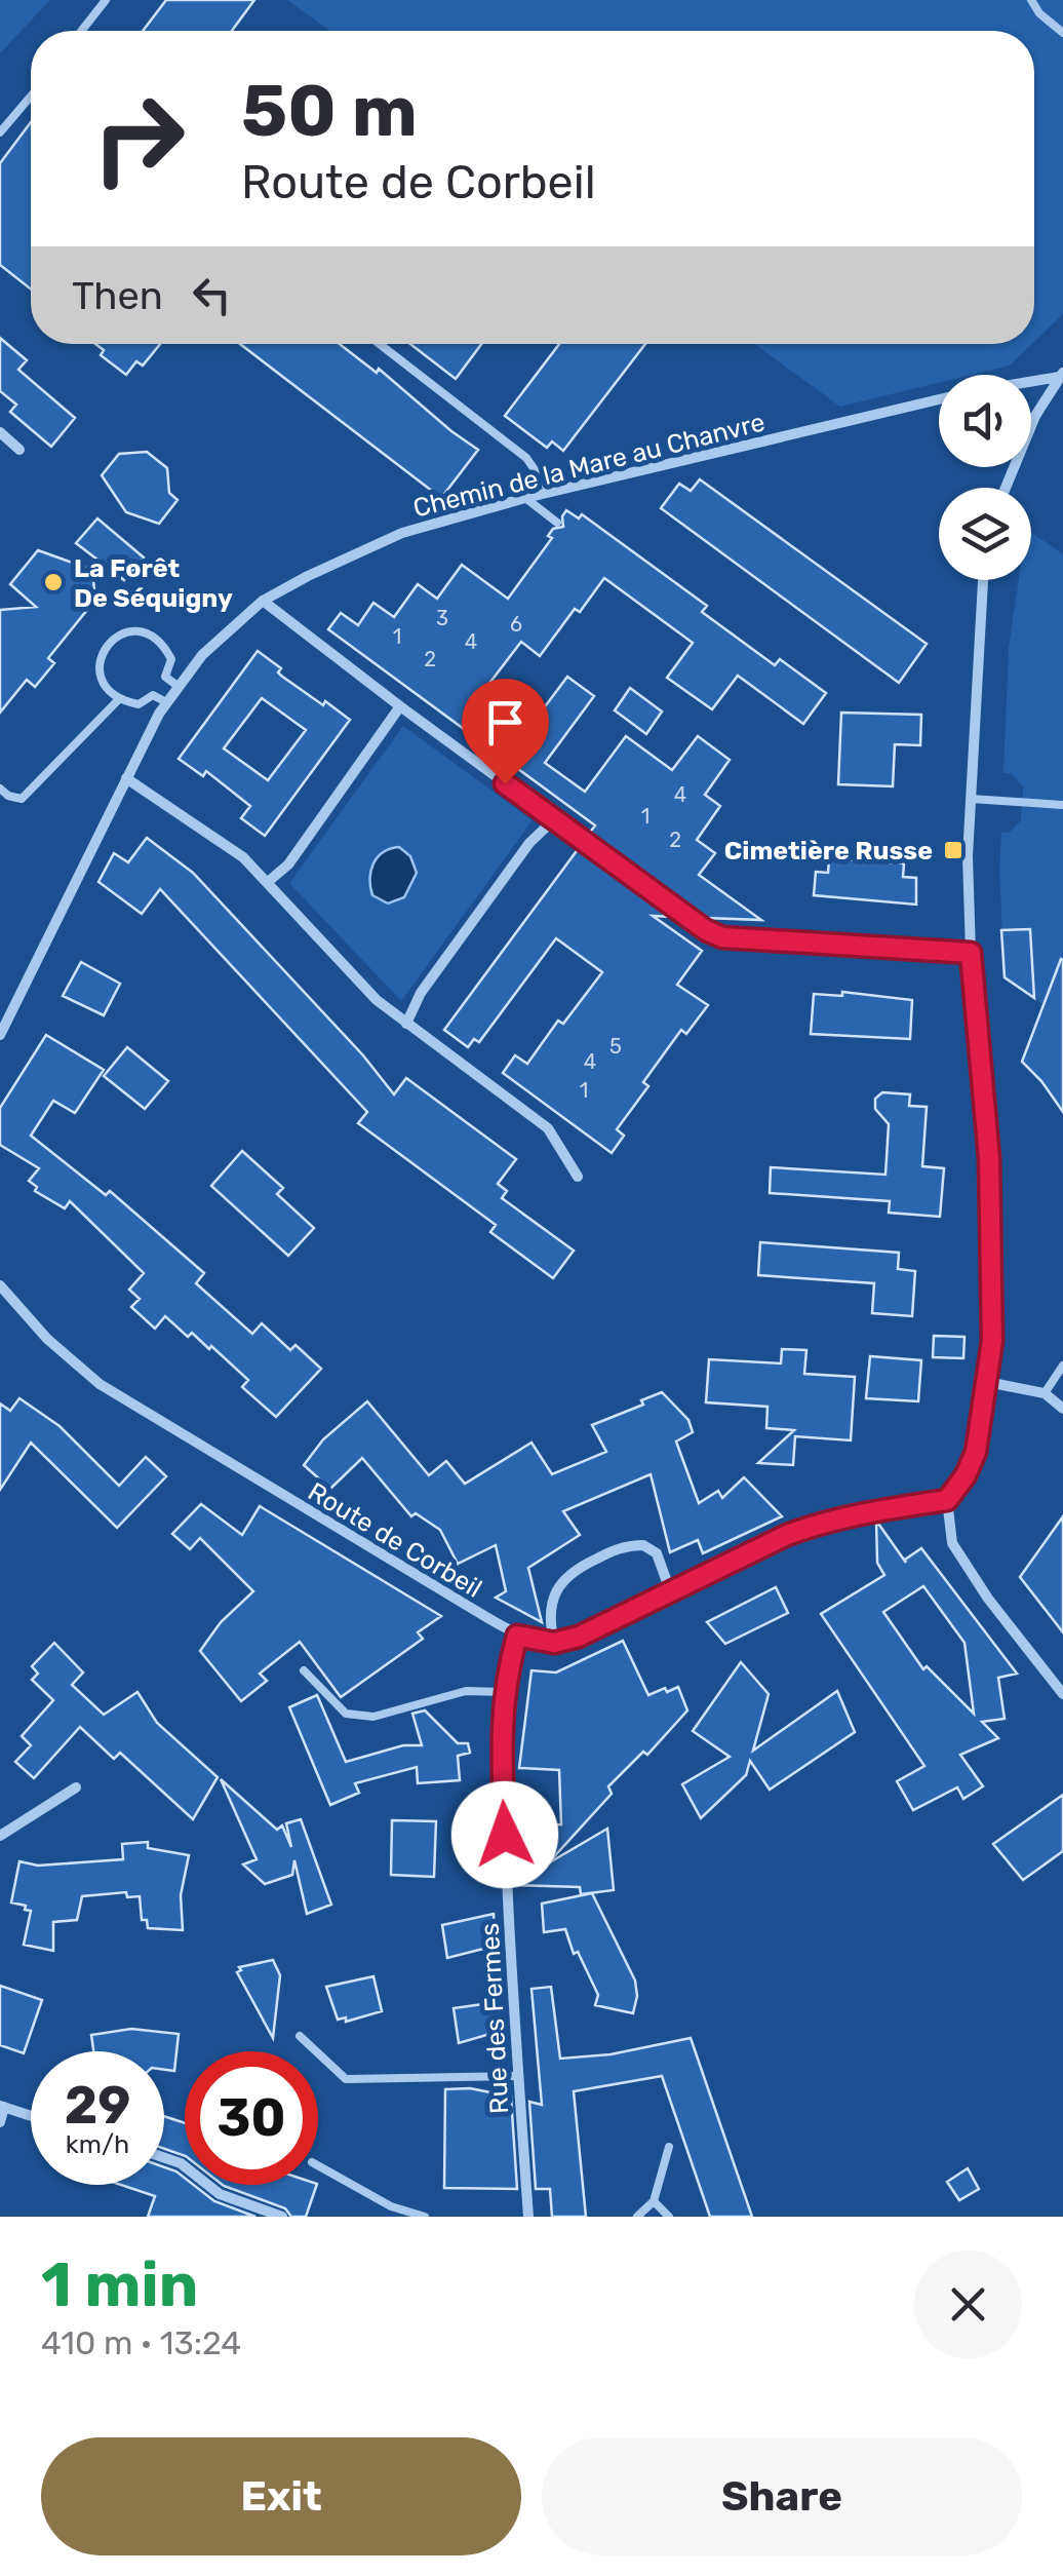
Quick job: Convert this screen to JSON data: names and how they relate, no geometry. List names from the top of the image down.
{
  "streets": {
    "street": ["Chemin de la Mare au Chanvre", "Route de Corbeil", "Rue des Fermes"]
  },
  "crossings": [
    ["Route de Corbeil", "Rue des Fermes"]
  ],
  "places": {
    "other": ["La Forêt De Séquigny"],
    "transit": ["Cimetière Russe"]
  },
  "house_numbers": [
    "3",
    "6",
    "1",
    "4",
    "2",
    "4",
    "1",
    "2",
    "5",
    "4",
    "1"
  ],
  "page": {
    "turn": ["50 m", "Route de Corbeil"],
    "then": "Then",
    "speed": "29 km/h",
    "limit": "30",
    "heading": ["1 min", "410 m · 13:24"],
    "buttons": ["Exit", "Share"]
  }
}
